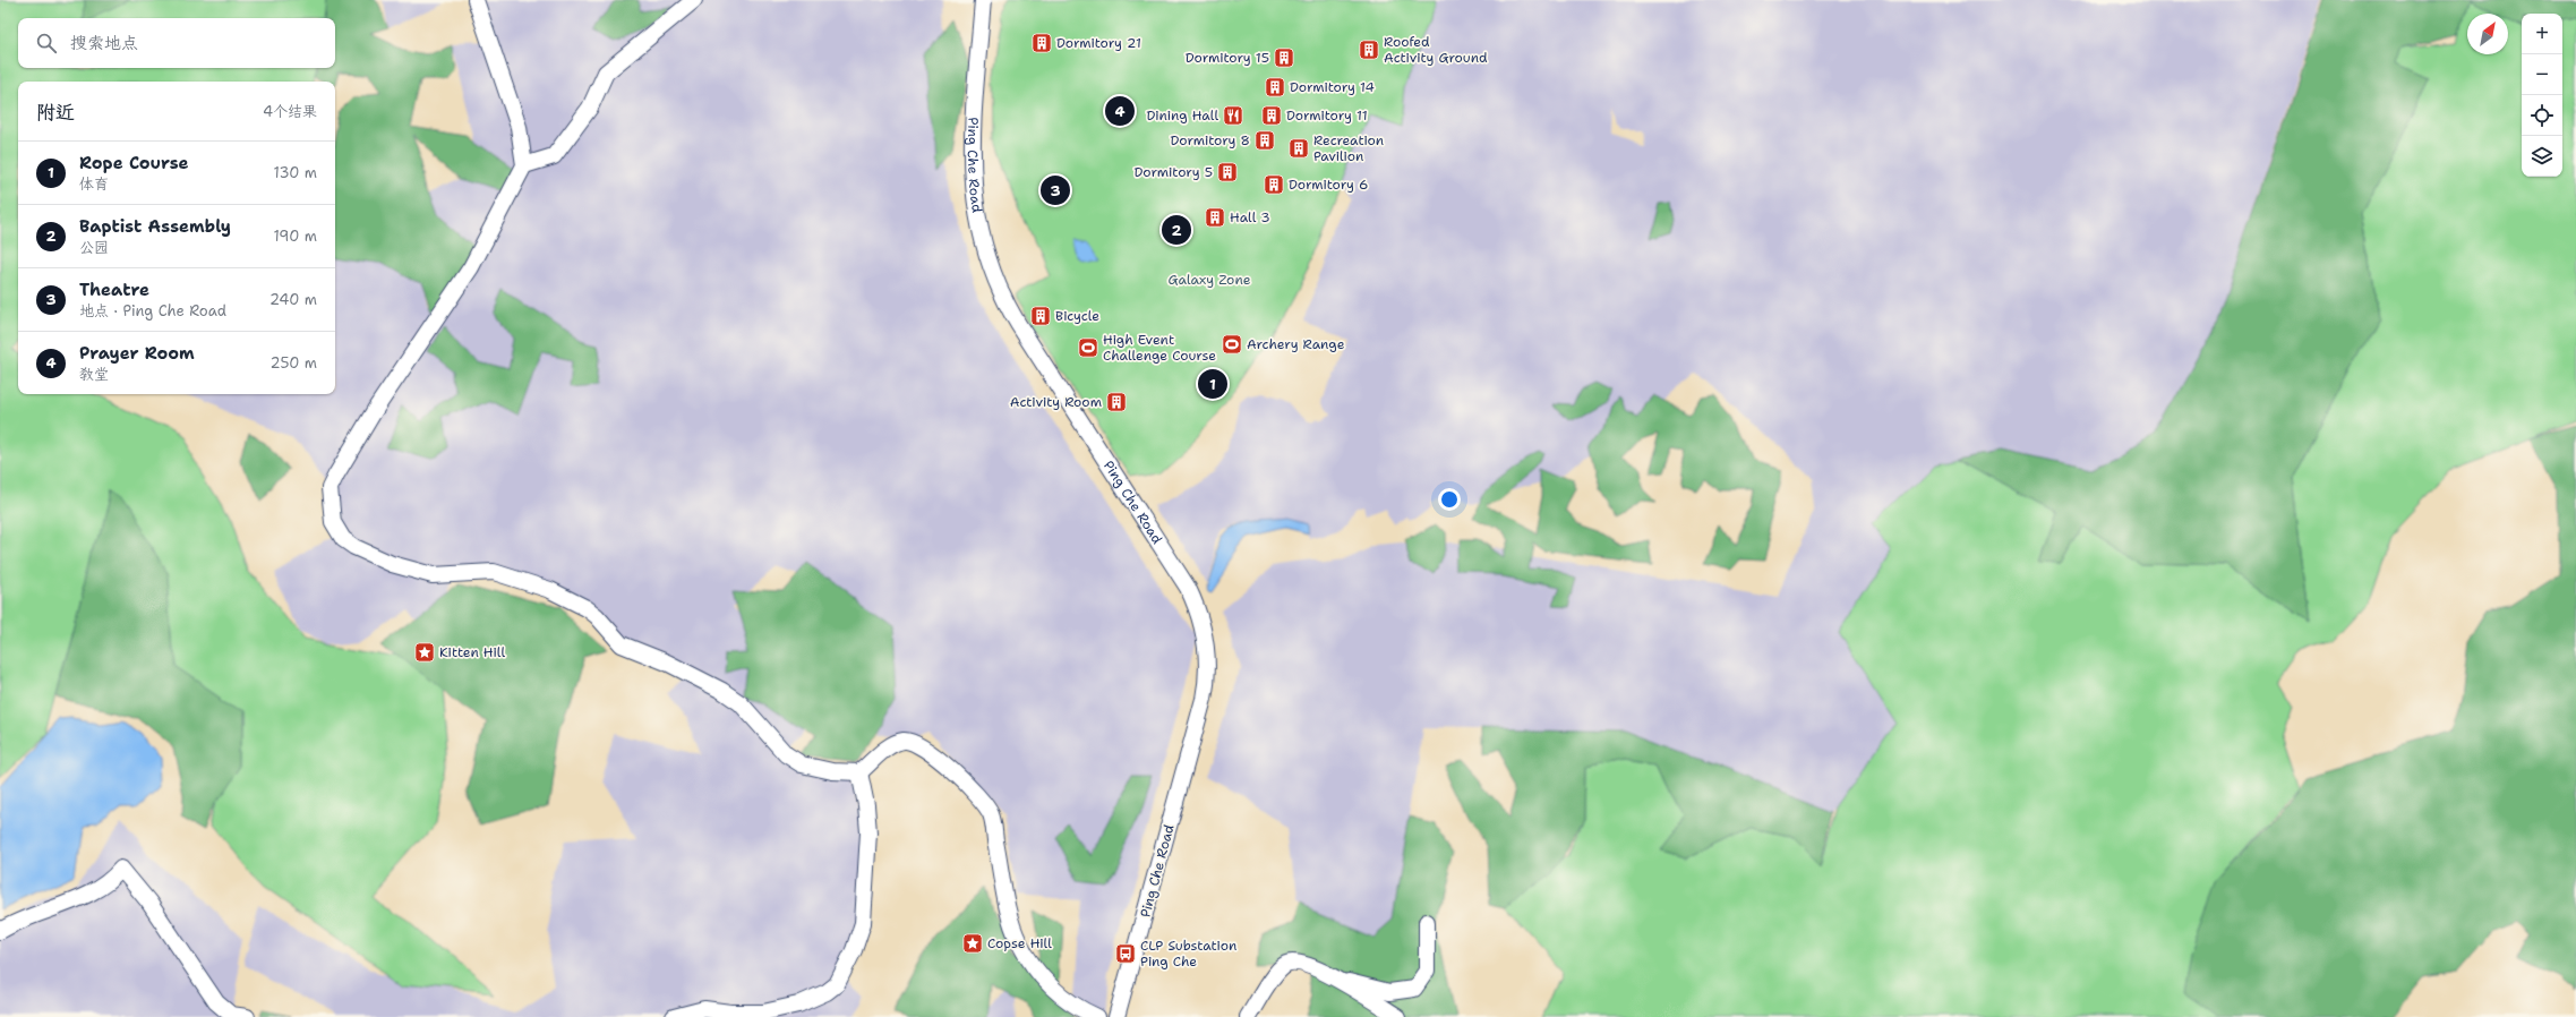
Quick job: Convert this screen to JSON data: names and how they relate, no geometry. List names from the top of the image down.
{
  "streets": {
    "street": ["Ping Che Road"]
  },
  "parks": ["Galaxy Zone"],
  "places": {
    "building": [
      "Dormitory 21",
      "Roofed Activity Ground",
      "Dormitory 15",
      "Dormitory 14",
      "Dormitory 11",
      "Dormitory 8",
      "Recreation Pavilion",
      "Dormitory 5",
      "Dormitory 6",
      "Hall 3",
      "Bicycle",
      "Activity Room"
    ],
    "restaurant": ["Dining Hall"],
    "sports": ["Archery Range", "High Event Challenge Course"],
    "place": ["Kitten Hill", "Copse Hill"],
    "bus stop": ["CLP Substation Ping Che"]
  },
  "north": "top right",
  "page": {
    "map_buttons": ["+", "−"],
    "search": "搜索地点",
    "heading": ["附近", "4个结果"],
    "pins": [
      "4",
      "3",
      "2",
      "1"
    ],
    "list": [
      {
        "mark": "1",
        "name": "Rope Course",
        "note": "体育",
        "value": "130 m"
      },
      {
        "mark": "2",
        "name": "Baptist Assembly",
        "note": "公园",
        "value": "190 m"
      },
      {
        "mark": "3",
        "name": "Theatre",
        "note": "地点 · Ping Che Road",
        "value": "240 m"
      },
      {
        "mark": "4",
        "name": "Prayer Room",
        "note": "教堂",
        "value": "250 m"
      }
    ]
  }
}
